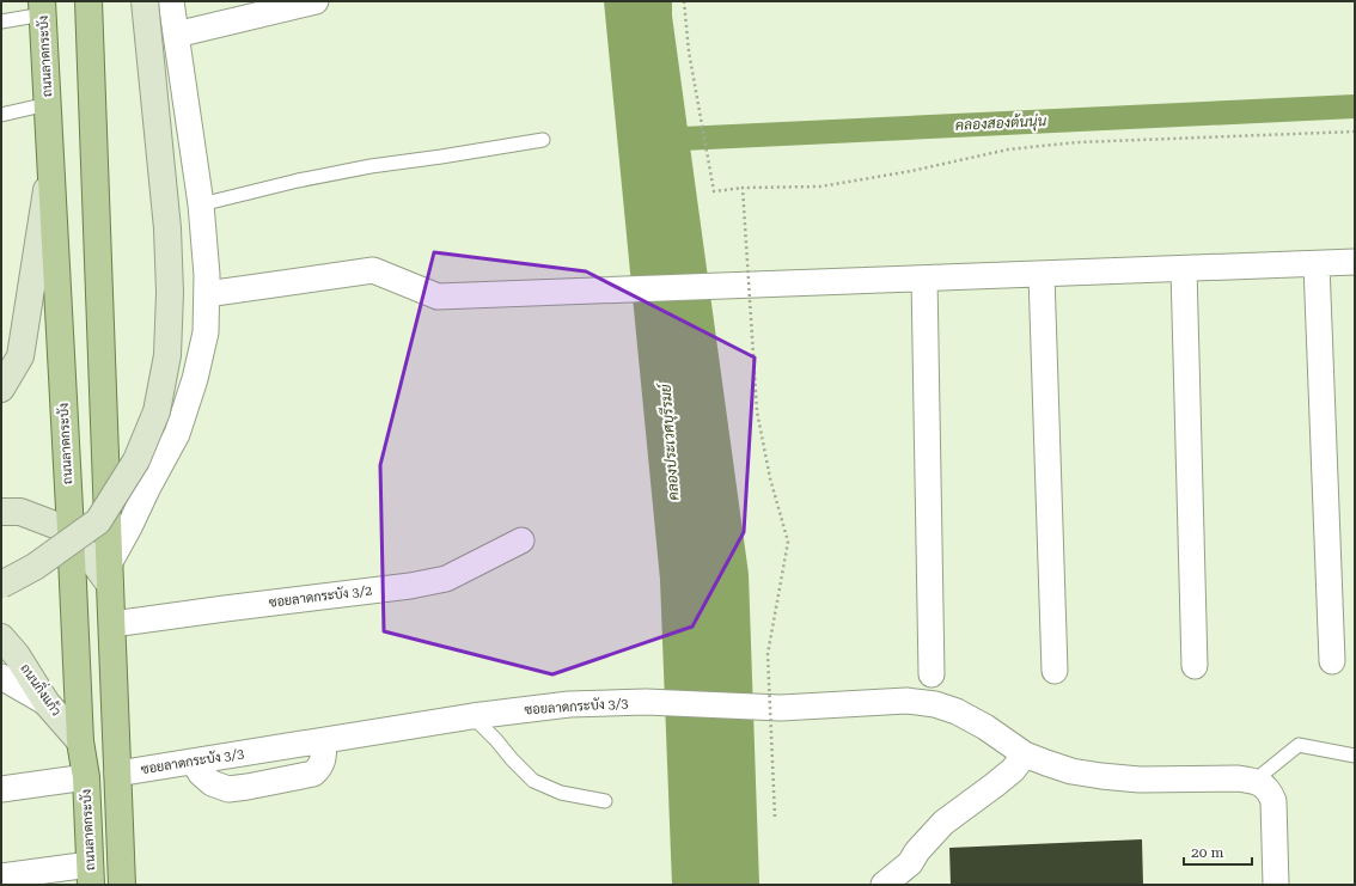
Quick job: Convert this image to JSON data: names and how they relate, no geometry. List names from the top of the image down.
{
  "streets": {
    "main road": ["ถนนลาดกระบัง", "ถนนกิ่งแก้ว"],
    "street": ["ซอยลาดกระบัง 3/2", "ซอยลาดกระบัง 3/3"]
  },
  "crossings": [
    ["ถนนลาดกระบัง", "ถนนกิ่งแก้ว"]
  ],
  "water": ["คลองสองต้นนุ่น", "คลองประเวศบุรีรมย์"],
  "scale_bar": "20 m"
}
